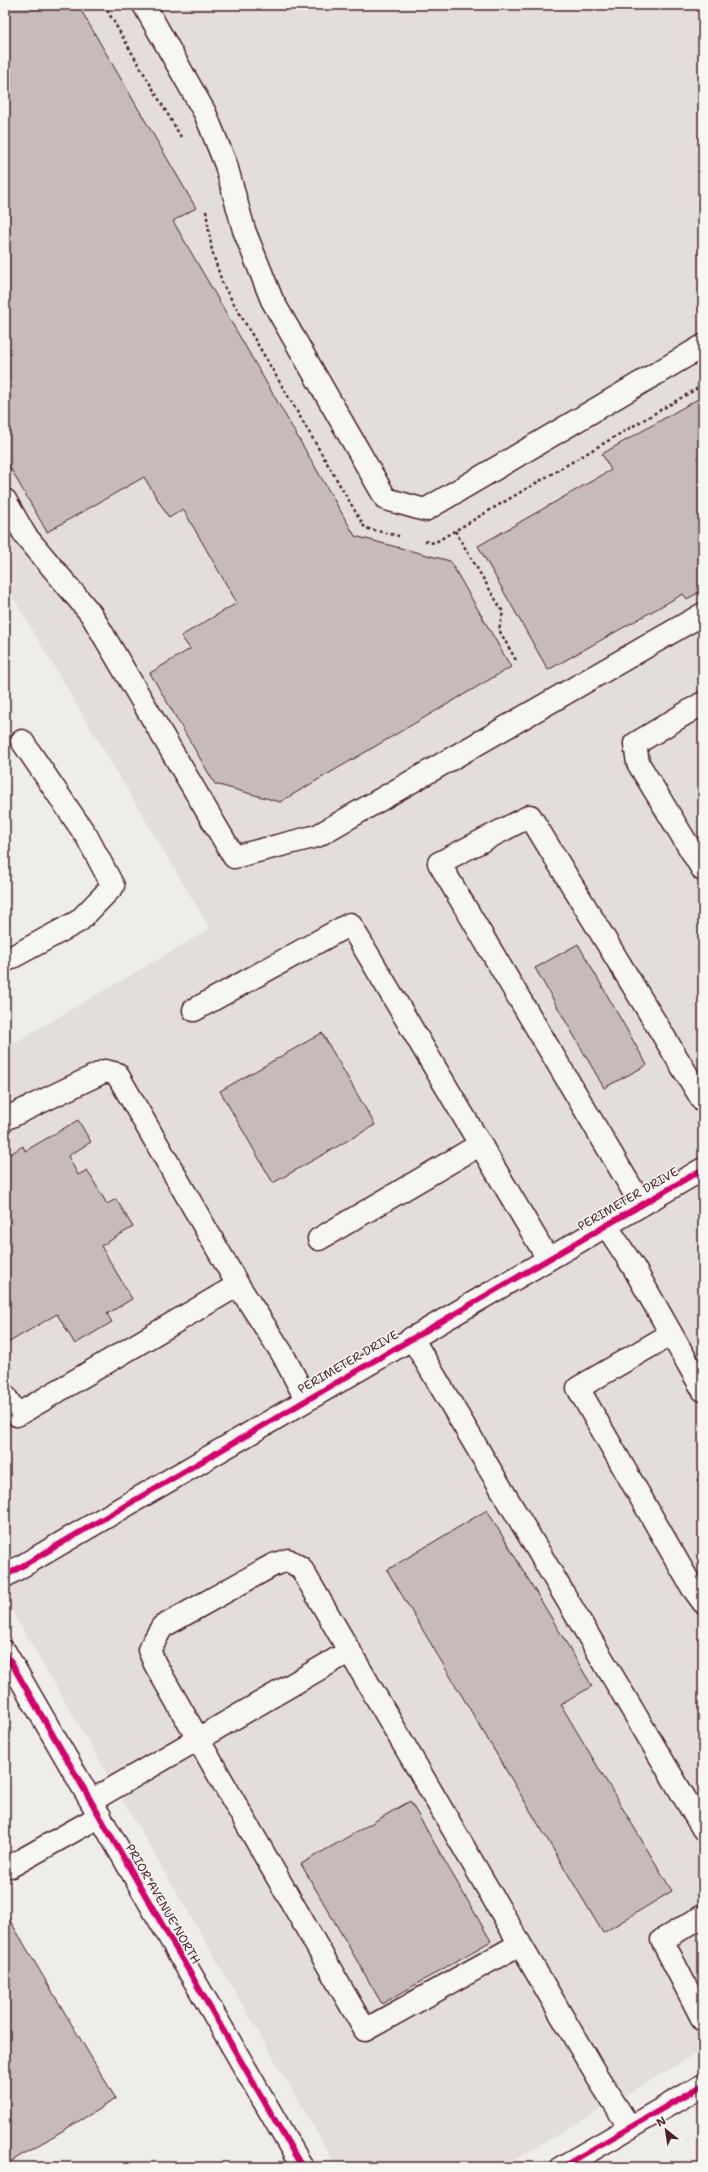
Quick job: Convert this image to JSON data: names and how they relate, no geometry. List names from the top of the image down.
{
  "streets": {
    "street": ["PERIMETER DRIVE", "PRIOR AVENUE NORTH"]
  },
  "north": "top left"
}
